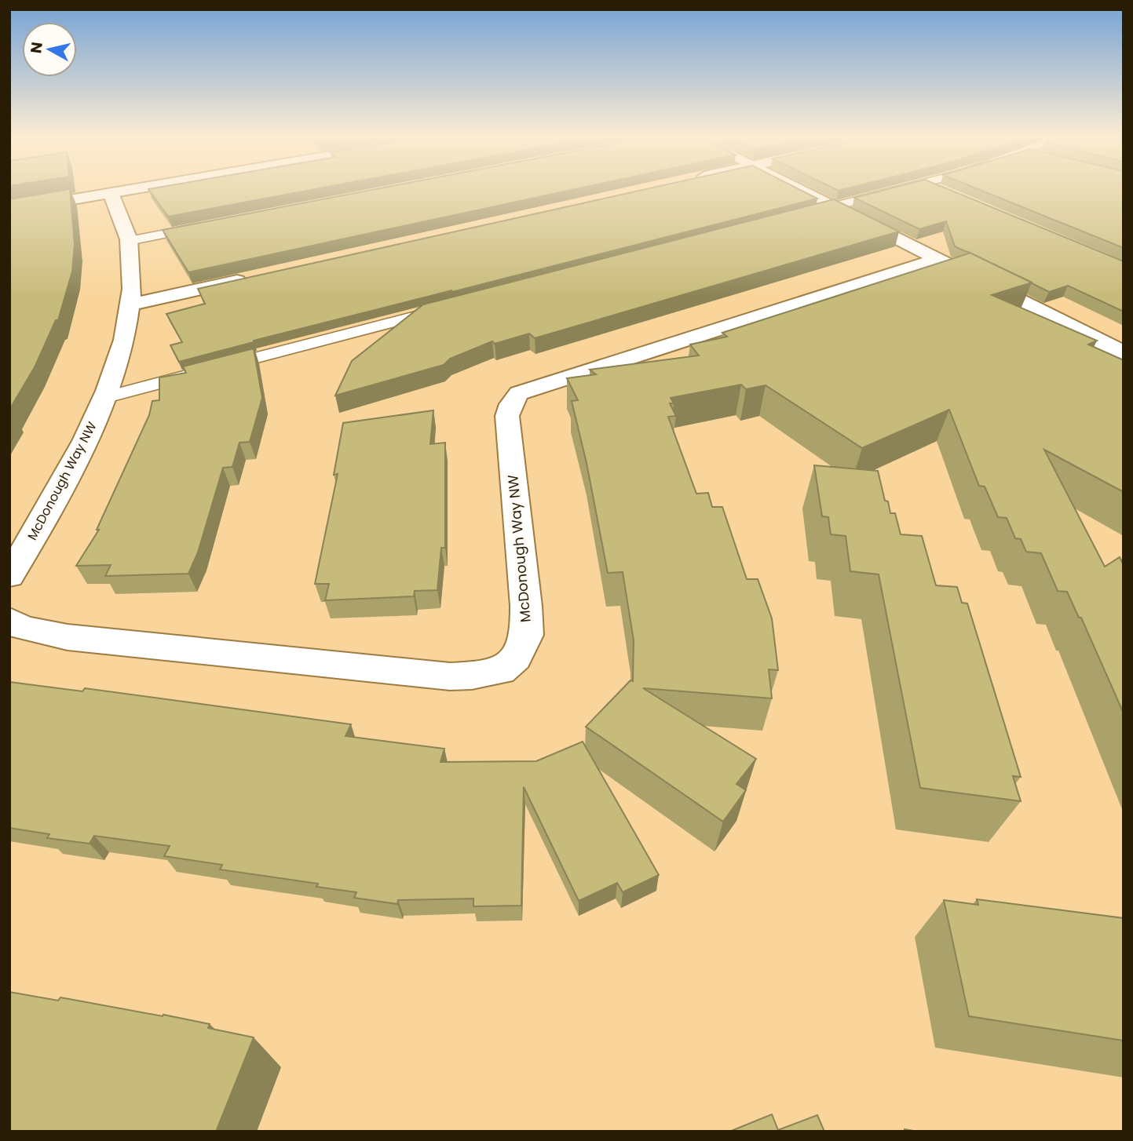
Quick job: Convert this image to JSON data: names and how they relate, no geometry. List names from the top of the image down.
{
  "streets": {
    "street": ["McDonough Way NW"]
  },
  "north": "left"
}
